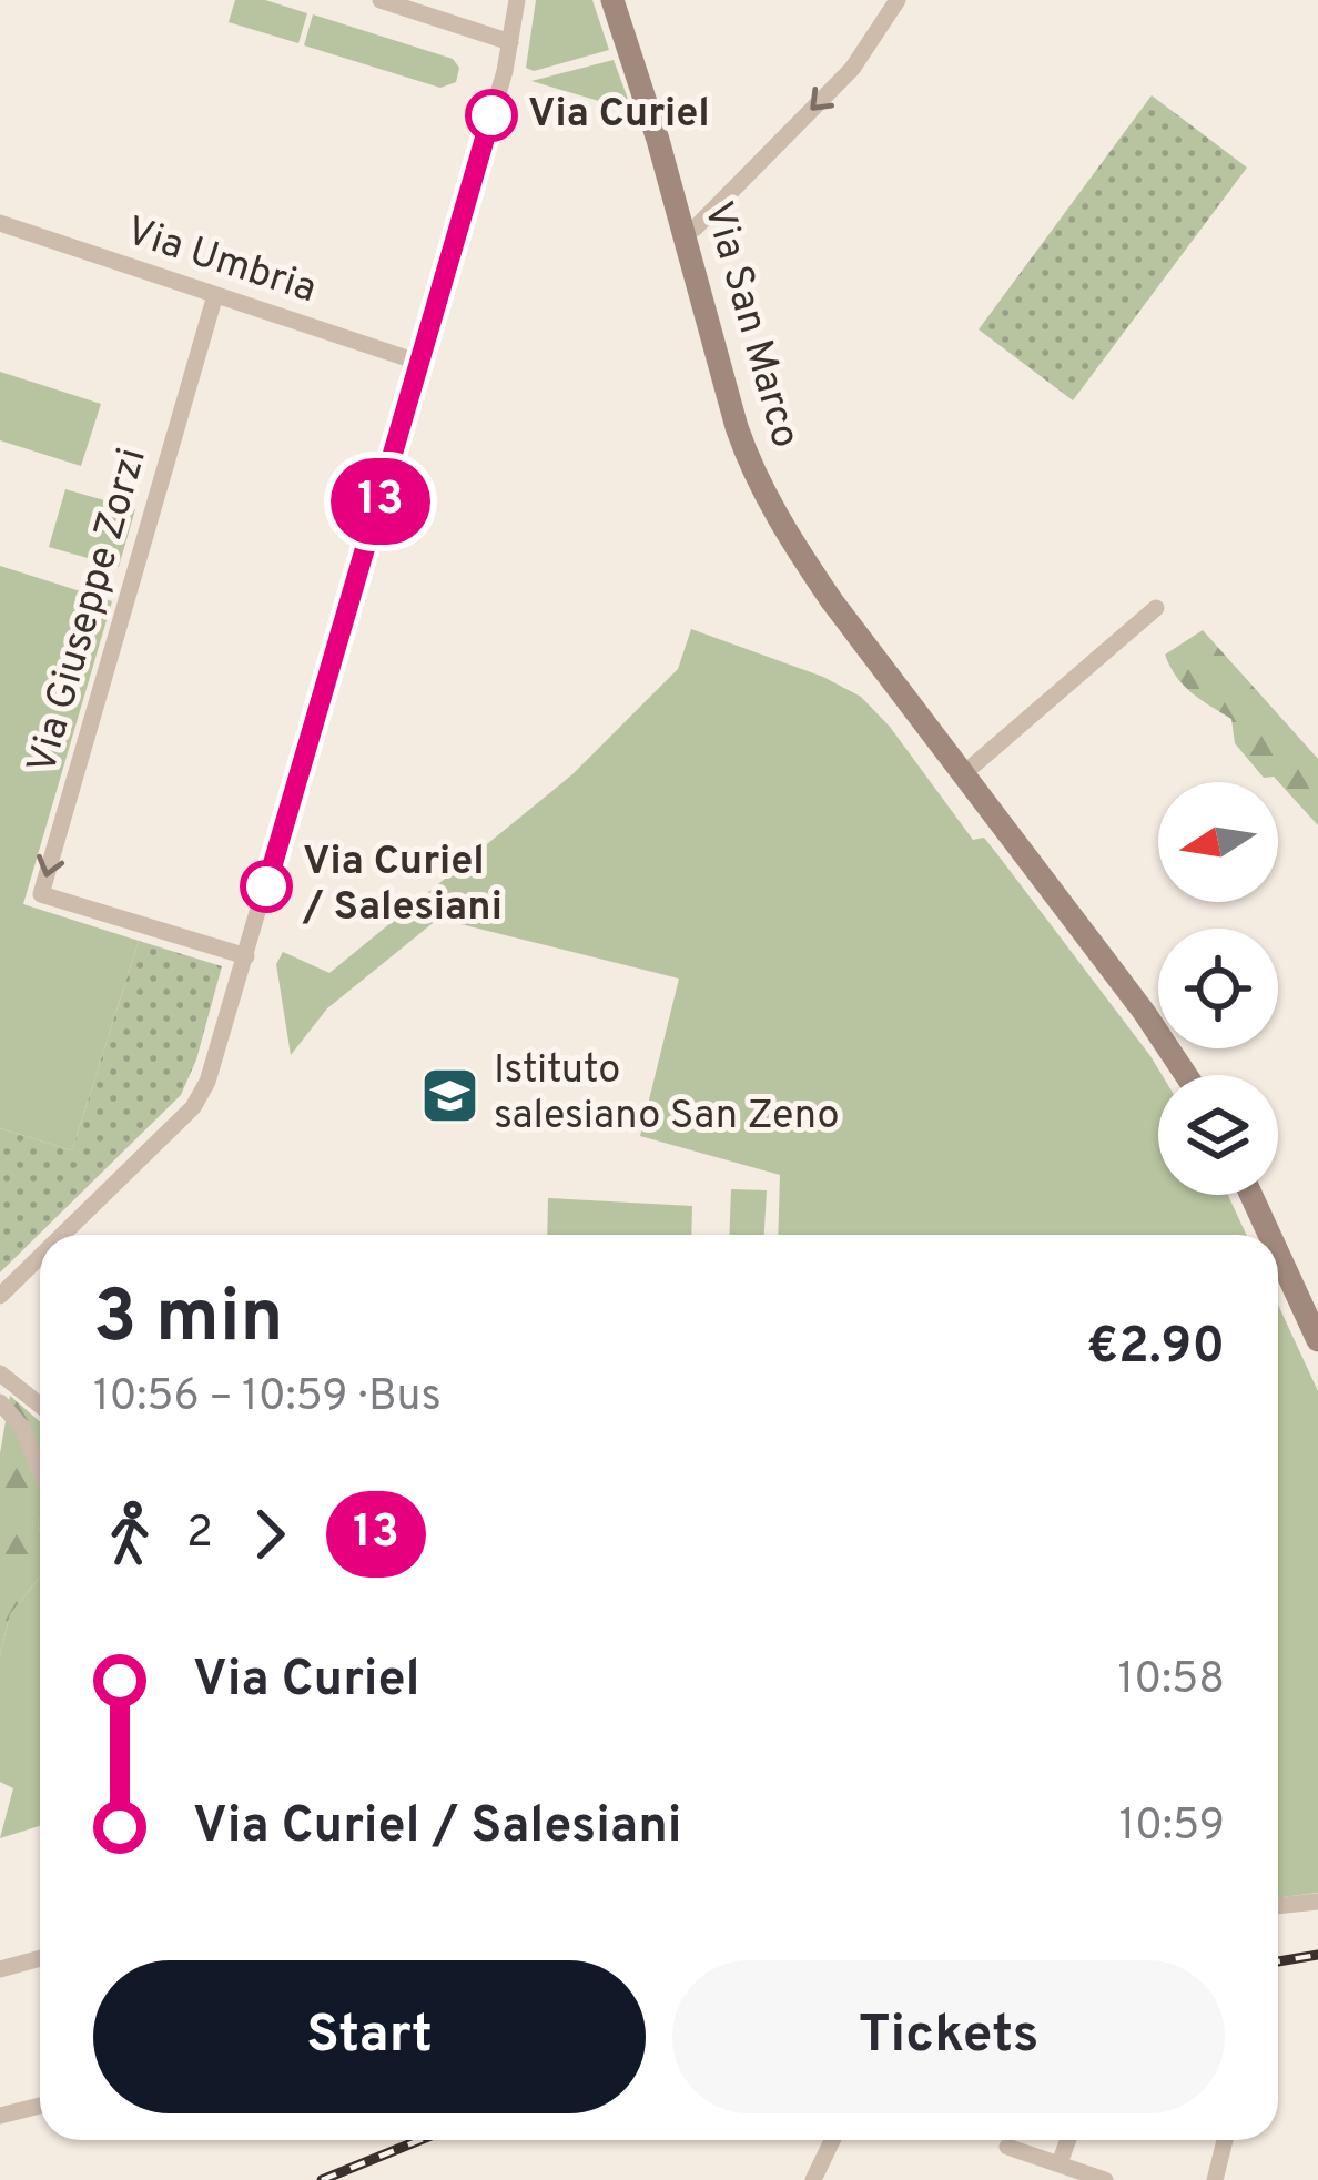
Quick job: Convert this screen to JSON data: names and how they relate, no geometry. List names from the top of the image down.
{
  "streets": {
    "main road": ["Via San Marco"],
    "street": ["Via Umbria", "Via Giuseppe Zorzi"]
  },
  "crossings": [
    ["Via Umbria", "Via Giuseppe Zorzi"]
  ],
  "places": {
    "other": ["Via Curiel", "Via Curiel / Salesiani"],
    "school or university": ["Istituto salesiano San Zeno"]
  },
  "lines": ["bus line 13"],
  "north": "left",
  "page": {
    "on_map": "13",
    "heading": ["3 min", "10:56 – 10:59 · Bus", "€2.90"],
    "legs": ["2", "13"],
    "list": [
      {
        "name": "Via Curiel",
        "value": "10:58"
      },
      {
        "name": "Via Curiel / Salesiani",
        "value": "10:59"
      }
    ],
    "buttons": ["Start", "Tickets"]
  }
}
